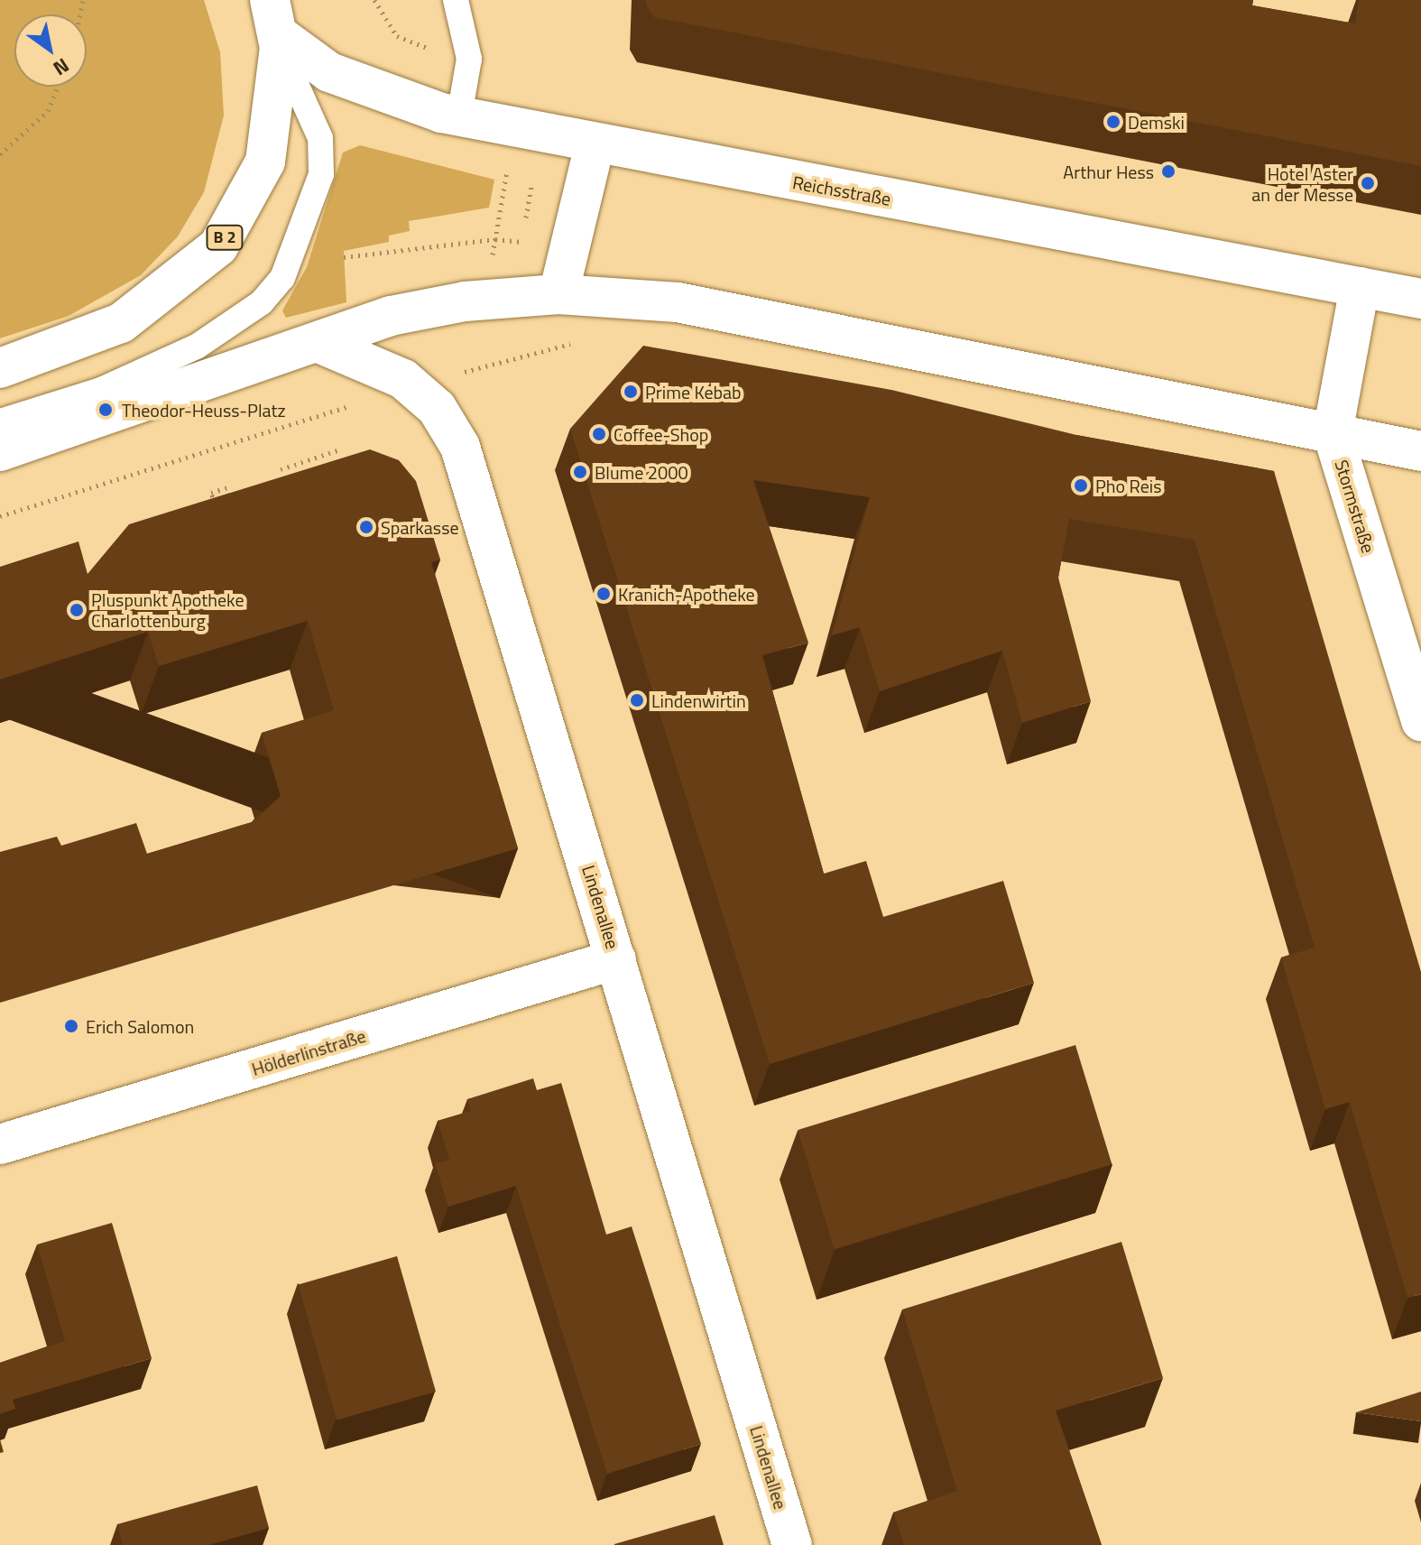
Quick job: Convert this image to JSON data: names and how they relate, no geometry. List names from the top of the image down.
{
  "streets": {
    "main road": [
      "Reichsstraße",
      "B 2",
      "Stormstraße",
      "Lindenallee",
      "Hölderlinstraße"
    ]
  },
  "crossings": [
    ["Reichsstraße", "B 2"],
    ["Reichsstraße", "Stormstraße"],
    ["Lindenallee", "Hölderlinstraße"]
  ],
  "places": [
    "Demski",
    "Arthur Hess",
    "Hotel Aster an der Messe",
    "Prime Kebab",
    "Theodor-Heuss-Platz",
    "Coffee-Shop",
    "Blume 2000",
    "Pho Reis",
    "Sparkasse",
    "Kranich-Apotheke",
    "Pluspunkt Apotheke Charlottenburg",
    "Lindenwirtin",
    "Erich Salomon"
  ],
  "north": "bottom right"
}
